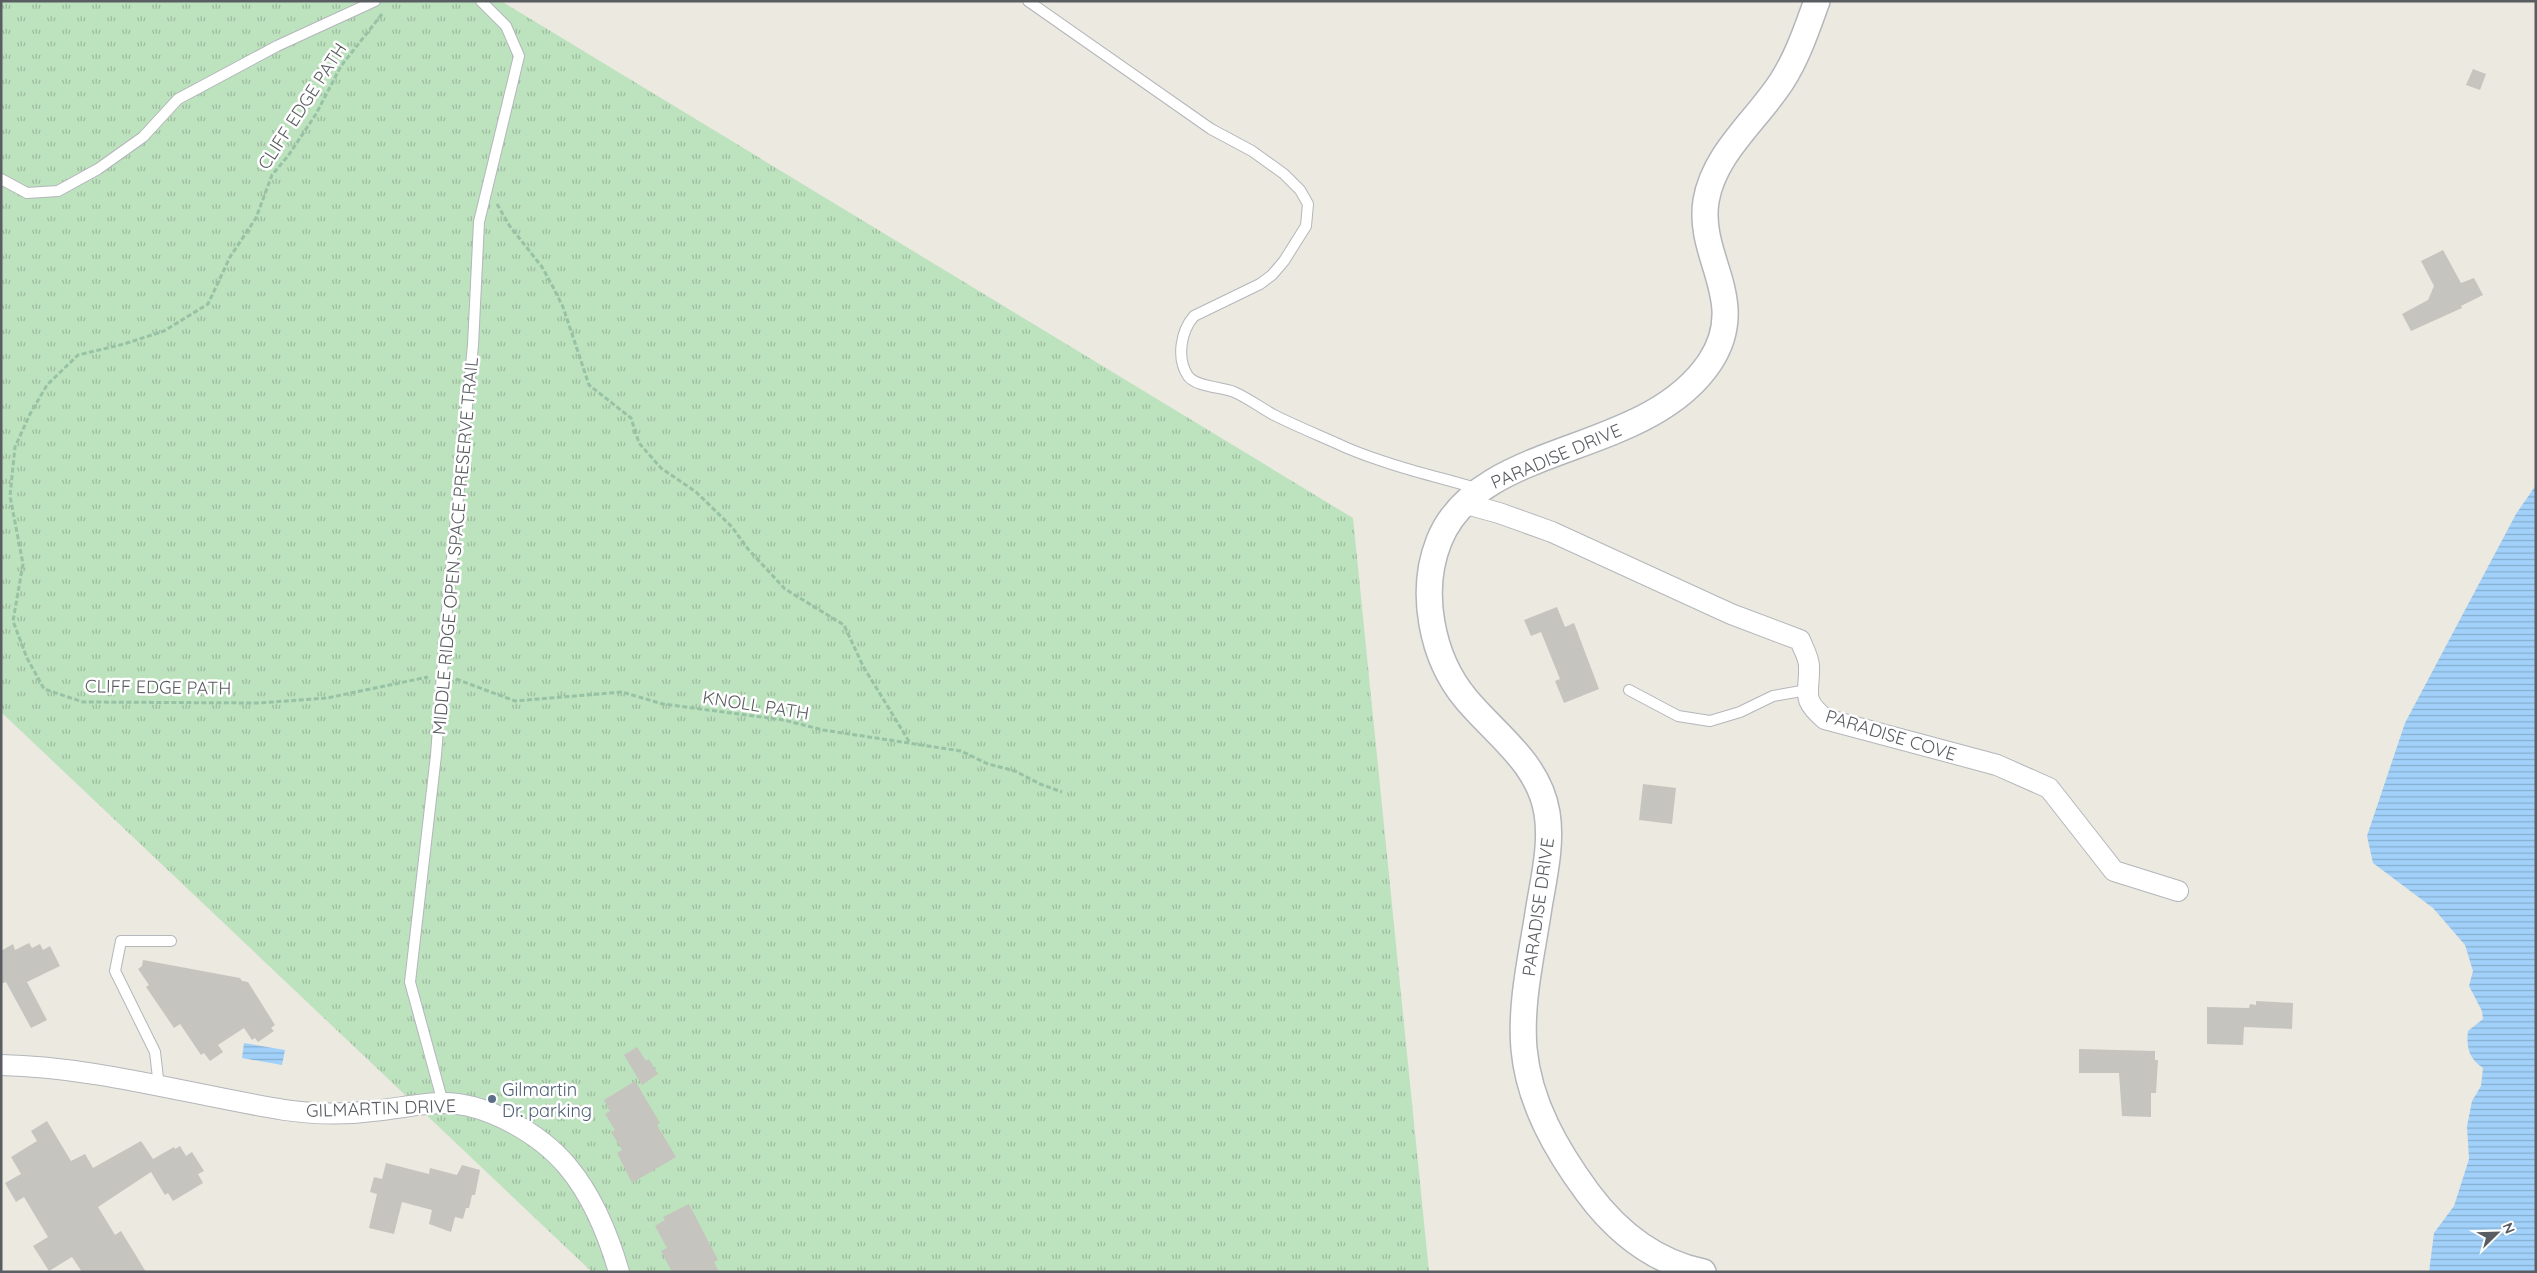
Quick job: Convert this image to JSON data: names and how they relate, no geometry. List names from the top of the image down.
{
  "streets": {
    "street": ["PARADISE DRIVE", "PARADISE COVE", "GILMARTIN DRIVE"],
    "lane": ["MIDDLE RIDGE OPEN SPACE PRESERVE TRAIL"],
    "path": ["CLIFF EDGE PATH", "KNOLL PATH"]
  },
  "crossings": [
    ["CLIFF EDGE PATH", "MIDDLE RIDGE OPEN SPACE PRESERVE TRAIL"],
    ["CLIFF EDGE PATH", "KNOLL PATH"],
    ["PARADISE DRIVE", "PARADISE COVE"],
    ["MIDDLE RIDGE OPEN SPACE PRESERVE TRAIL", "KNOLL PATH"],
    ["MIDDLE RIDGE OPEN SPACE PRESERVE TRAIL", "GILMARTIN DRIVE"]
  ],
  "places": ["Gilmartin Dr. parking"],
  "north": "top right"
}
